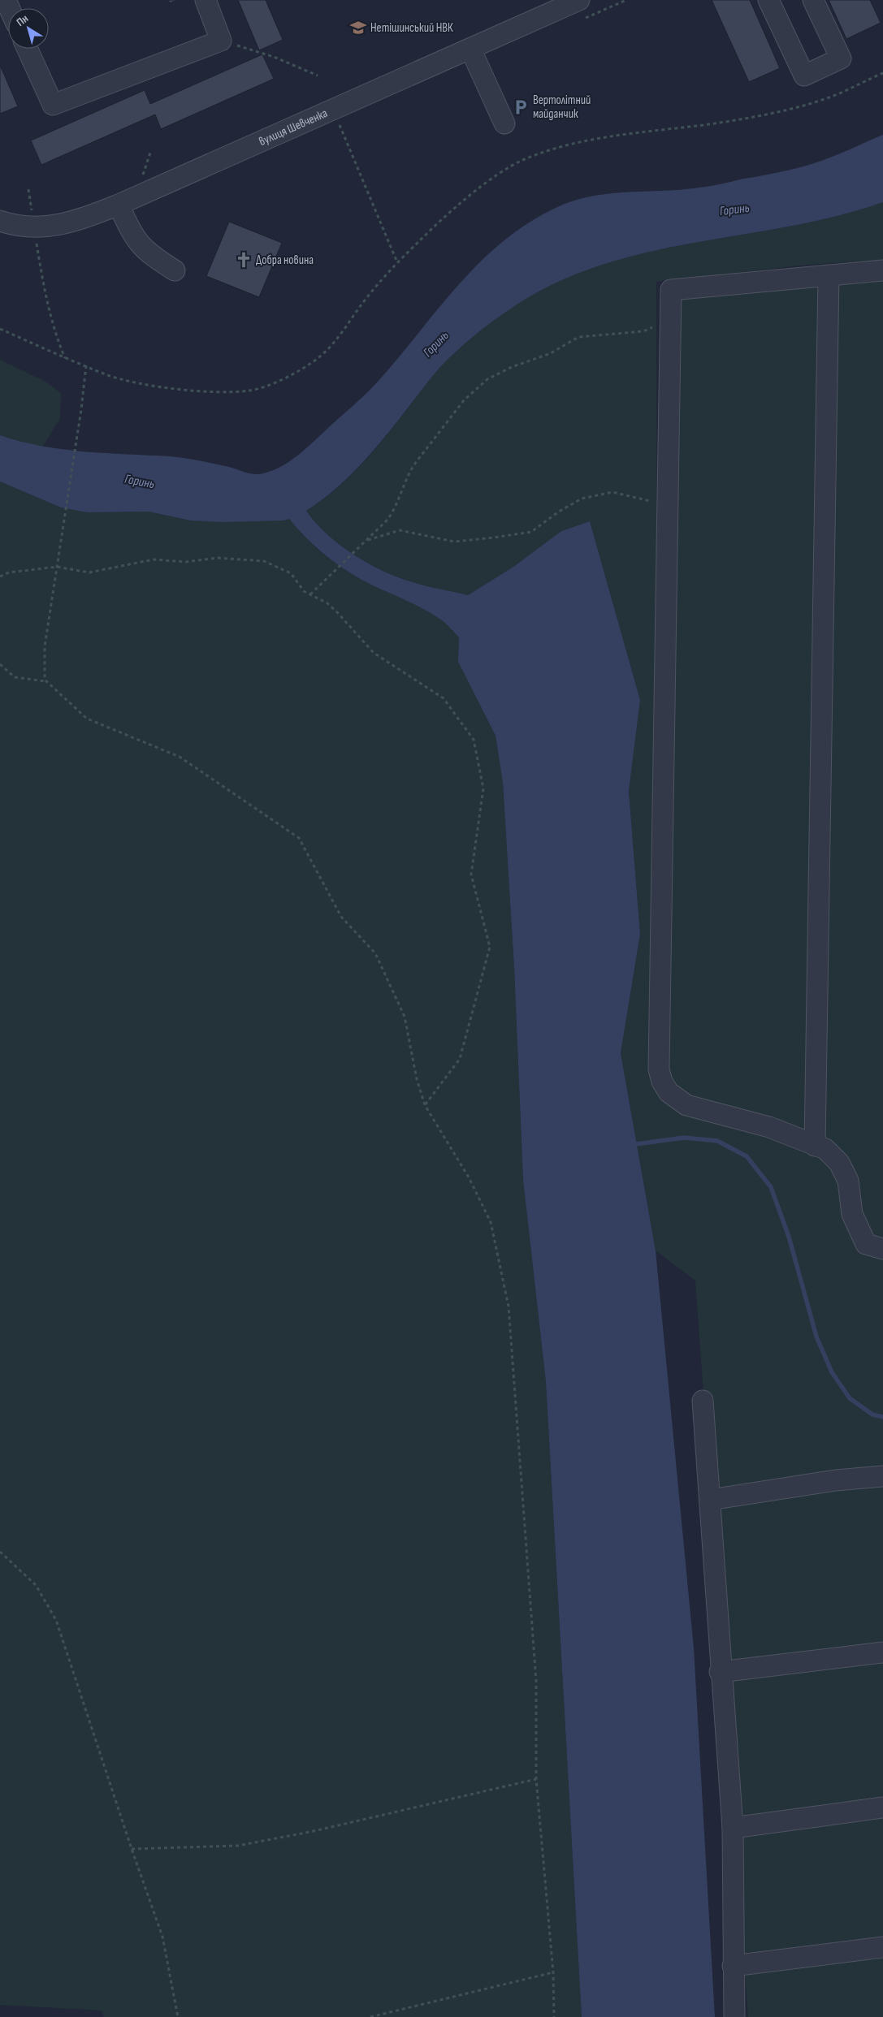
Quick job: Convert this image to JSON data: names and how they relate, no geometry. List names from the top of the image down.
{
  "streets": {
    "street": ["вулиця Шевченка"]
  },
  "water": ["Горинь"],
  "places": {
    "school or university": ["Нетішинський НВК"],
    "parking": ["Вертолітний майданчик"],
    "church": ["Добра новина"]
  },
  "north": "top left"
}
